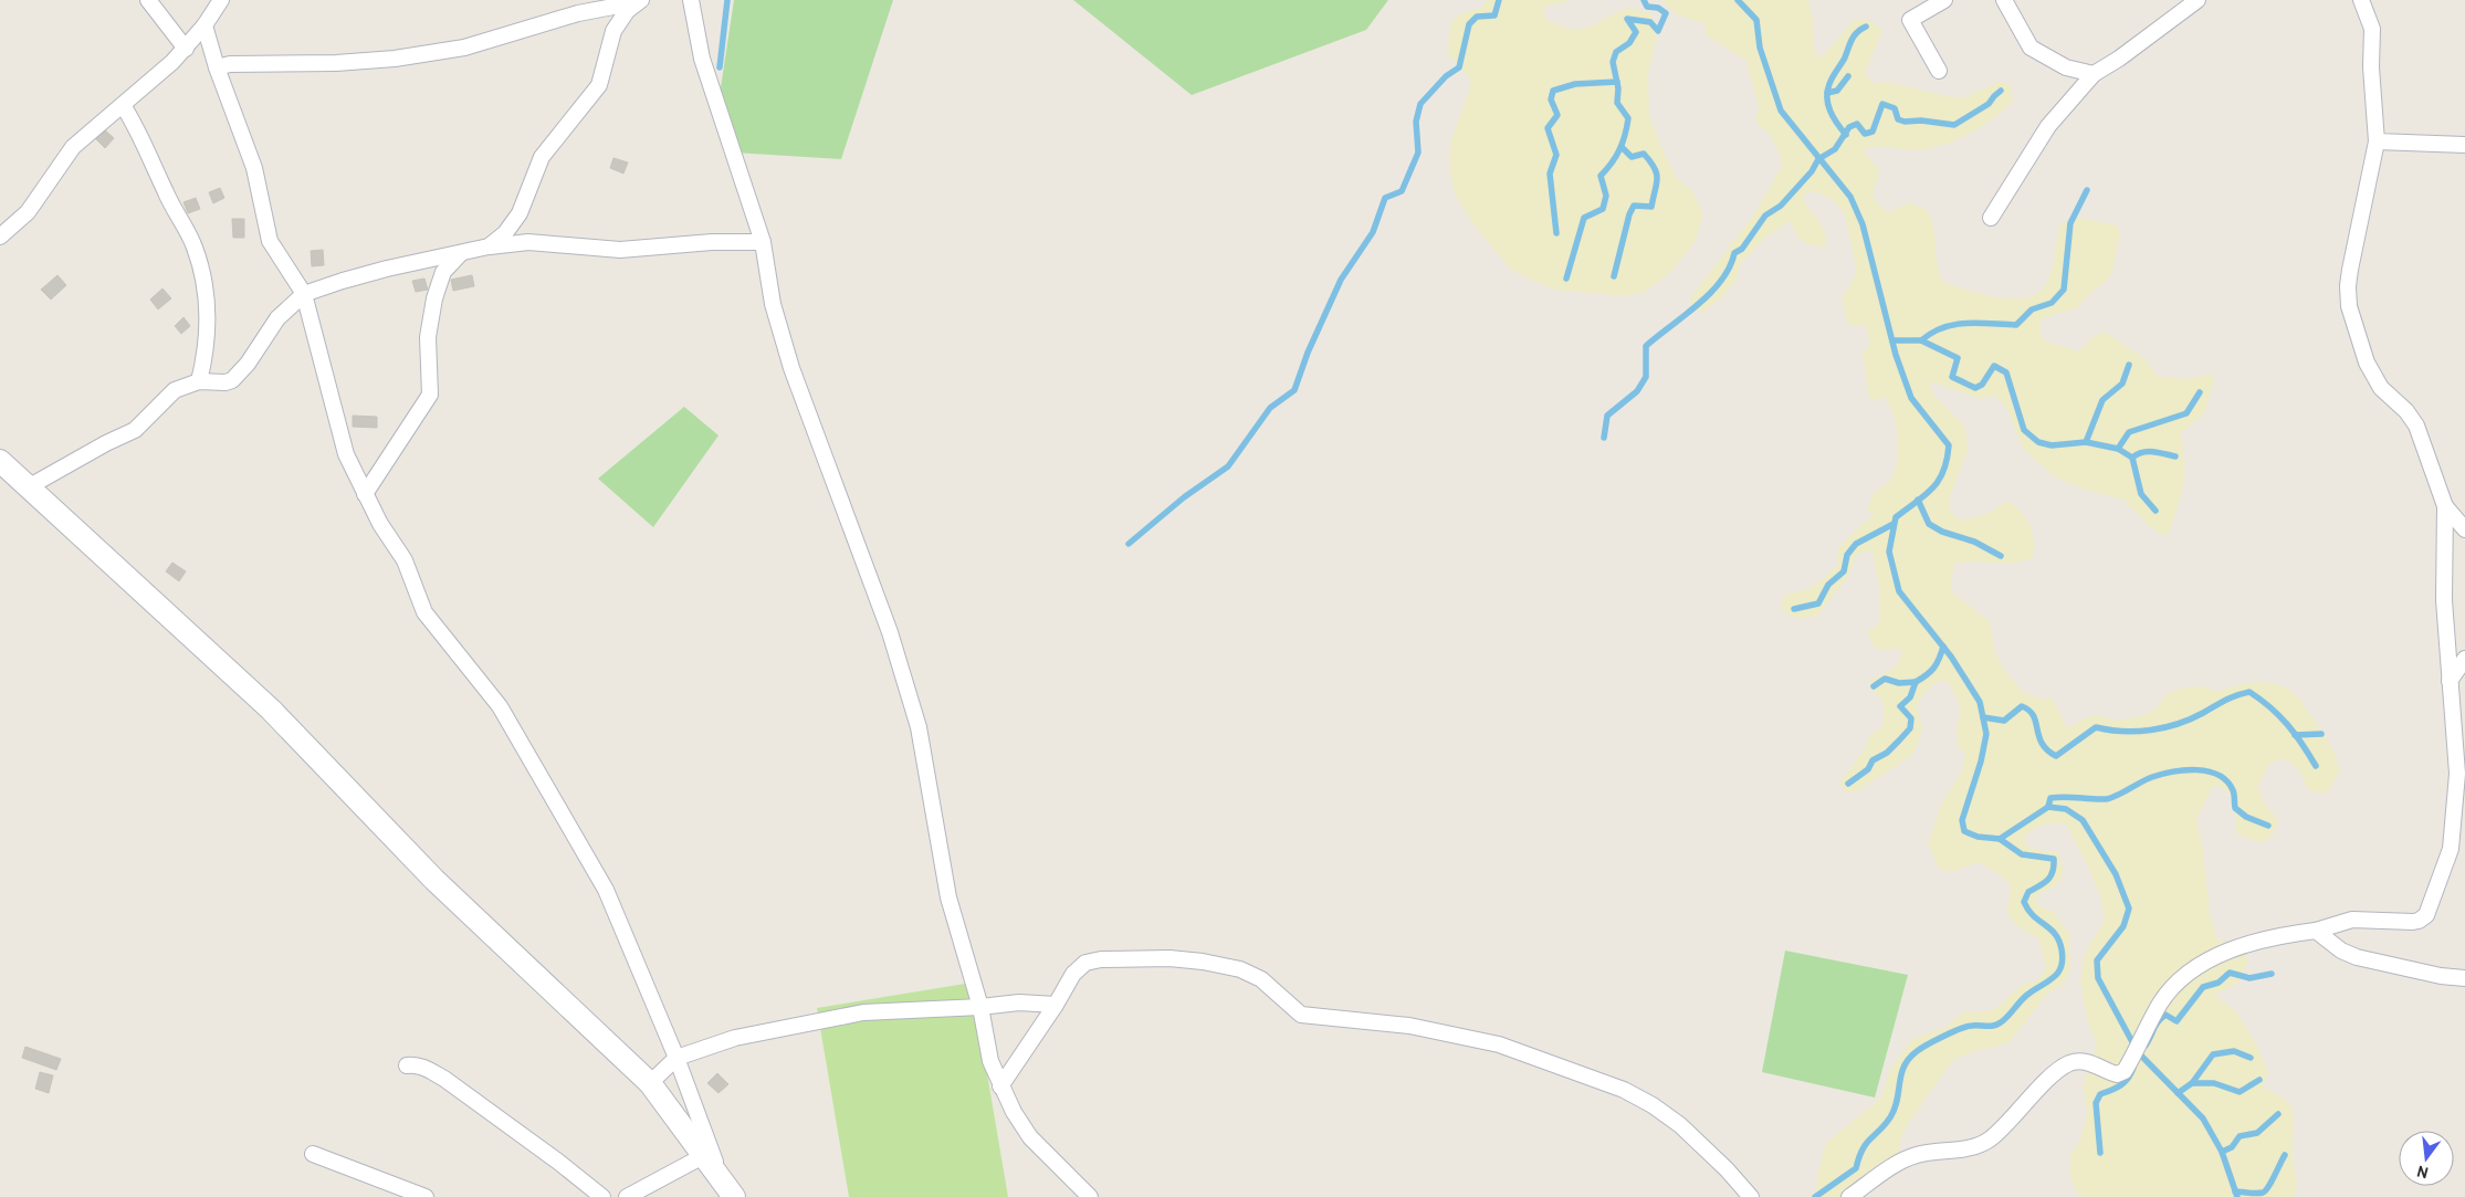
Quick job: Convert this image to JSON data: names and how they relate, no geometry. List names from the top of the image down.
{
  "north": "bottom"
}
